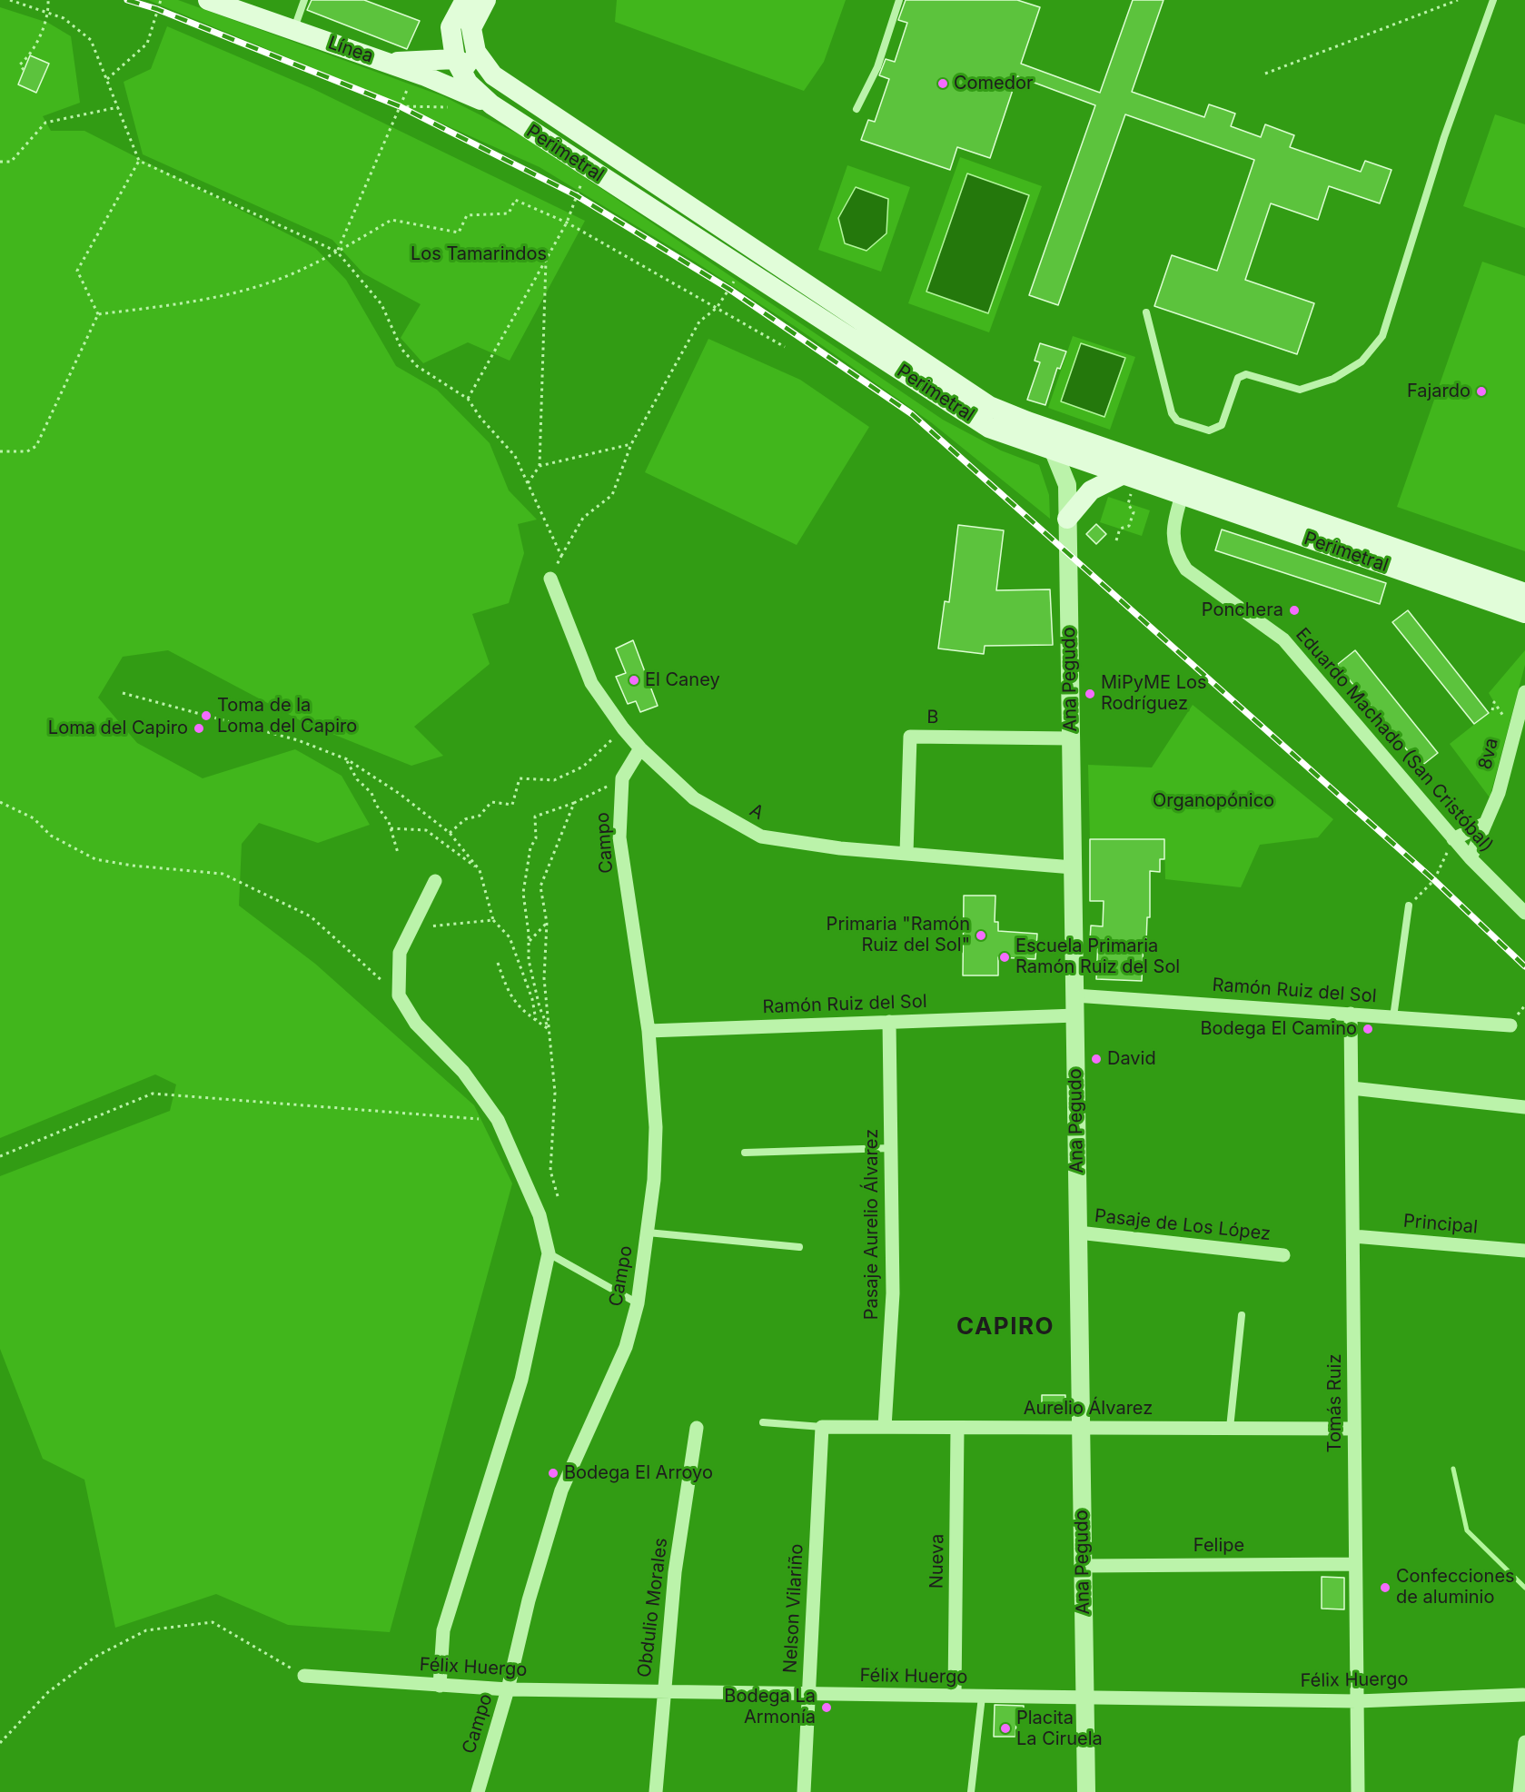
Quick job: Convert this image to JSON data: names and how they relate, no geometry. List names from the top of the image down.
{
  "streets": {
    "main road": ["Línea", "Perimetral"],
    "street": [
      "Ana Pegudo",
      "B",
      "Eduardo Machado (San Cristóbal)",
      "8va",
      "A",
      "Campo",
      "Ramón Ruiz del Sol",
      "Pasaje Aurelio Álvarez",
      "Principal",
      "Pasaje de Los López",
      "Tomás Ruiz",
      "Aurelio Álvarez",
      "Felipe",
      "Nueva",
      "Obdulio Morales",
      "Nelson Vilariño",
      "Félix Huergo"
    ]
  },
  "crossings": [
    ["Línea", "Perimetral"],
    ["Perimetral", "Ana Pegudo"],
    ["Perimetral", "Eduardo Machado (San Cristóbal)"],
    ["Ana Pegudo", "B"],
    ["Ana Pegudo", "A"],
    ["Ana Pegudo", "Ramón Ruiz del Sol"],
    ["Ana Pegudo", "Pasaje de Los López"],
    ["Ana Pegudo", "Aurelio Álvarez"],
    ["Ana Pegudo", "Felipe"],
    ["Ana Pegudo", "Félix Huergo"],
    ["B", "A"],
    ["Eduardo Machado (San Cristóbal)", "8va"],
    ["A", "Campo"],
    ["Campo", "Ramón Ruiz del Sol"],
    ["Campo", "Félix Huergo"],
    ["Ramón Ruiz del Sol", "Pasaje Aurelio Álvarez"],
    ["Ramón Ruiz del Sol", "Tomás Ruiz"],
    ["Pasaje Aurelio Álvarez", "Aurelio Álvarez"],
    ["Principal", "Tomás Ruiz"],
    ["Tomás Ruiz", "Aurelio Álvarez"],
    ["Tomás Ruiz", "Felipe"],
    ["Tomás Ruiz", "Félix Huergo"],
    ["Aurelio Álvarez", "Nueva"],
    ["Aurelio Álvarez", "Nelson Vilariño"],
    ["Nueva", "Félix Huergo"],
    ["Obdulio Morales", "Félix Huergo"],
    ["Nelson Vilariño", "Félix Huergo"]
  ],
  "districts": ["CAPIRO"],
  "parks": ["Los Tamarindos", "Organopónico"],
  "places": [
    "Comedor",
    "Fajardo",
    "Ponchera",
    "El Caney",
    "MiPyME Los Rodríguez",
    "Toma de la Loma del Capiro",
    "Loma del Capiro",
    "Primaria \"Ramón Ruiz del Sol\"",
    "Escuela Primaria Ramón Ruiz del Sol",
    "Bodega El Camino",
    "David",
    "Bodega El Arroyo",
    "Confecciones de aluminio",
    "Bodega La Armonía",
    "Placita La Ciruela"
  ]
}
